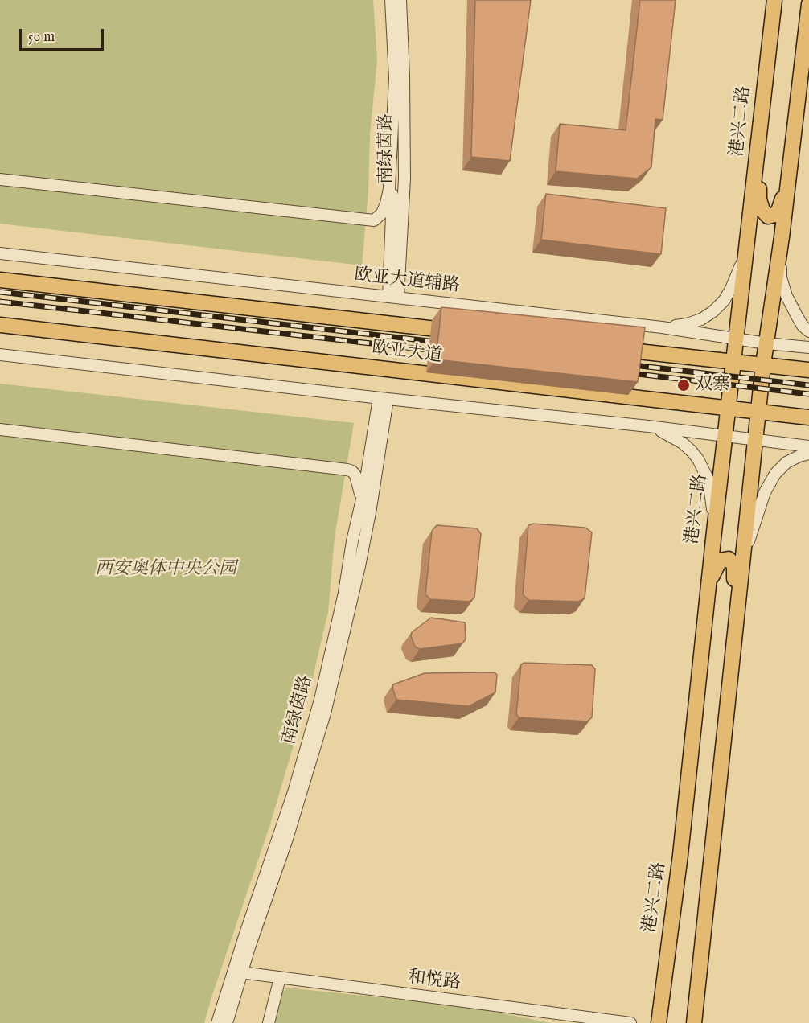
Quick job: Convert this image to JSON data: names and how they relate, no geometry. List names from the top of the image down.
{
  "streets": {
    "main road": ["港兴二路", "欧亚大道"],
    "street": ["南绿茵路", "欧亚大道辅路", "和悦路"]
  },
  "crossings": [
    ["港兴二路", "欧亚大道辅路"],
    ["港兴二路", "欧亚大道"],
    ["南绿茵路", "欧亚大道辅路"],
    ["南绿茵路", "和悦路"]
  ],
  "parks": ["西安奥体中央公园"],
  "places": ["双寨"],
  "scale_bar": "50 m"
}
